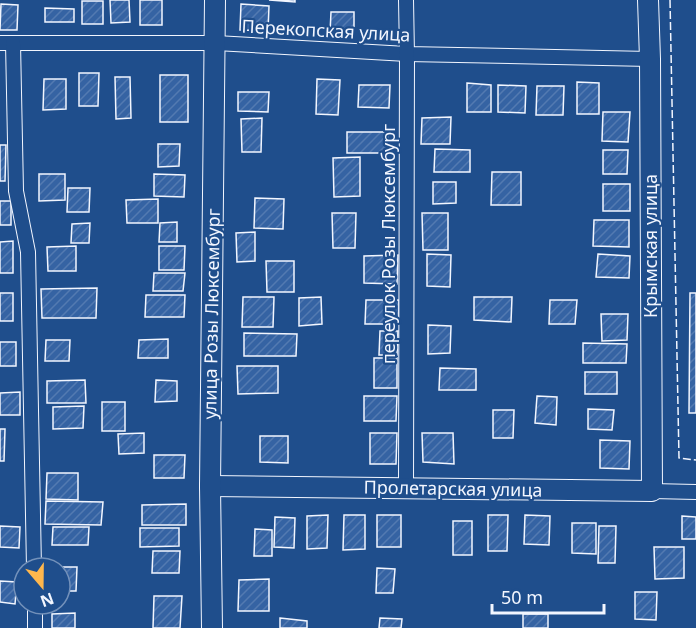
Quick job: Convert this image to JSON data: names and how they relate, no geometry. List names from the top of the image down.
{
  "streets": {
    "main road": ["Крымская улица", "улица Розы Люксембург", "Пролетарская улица"],
    "street": ["Перекопская улица", "переулок Розы Люксембург"]
  },
  "crossings": [
    ["Перекопская улица", "переулок Розы Люксембург"],
    ["Перекопская улица", "Крымская улица"],
    ["Перекопская улица", "улица Розы Люксембург"],
    ["переулок Розы Люксембург", "Пролетарская улица"],
    ["Крымская улица", "Пролетарская улица"],
    ["улица Розы Люксембург", "Пролетарская улица"]
  ],
  "scale_bar": "50 m",
  "north": "bottom"
}
